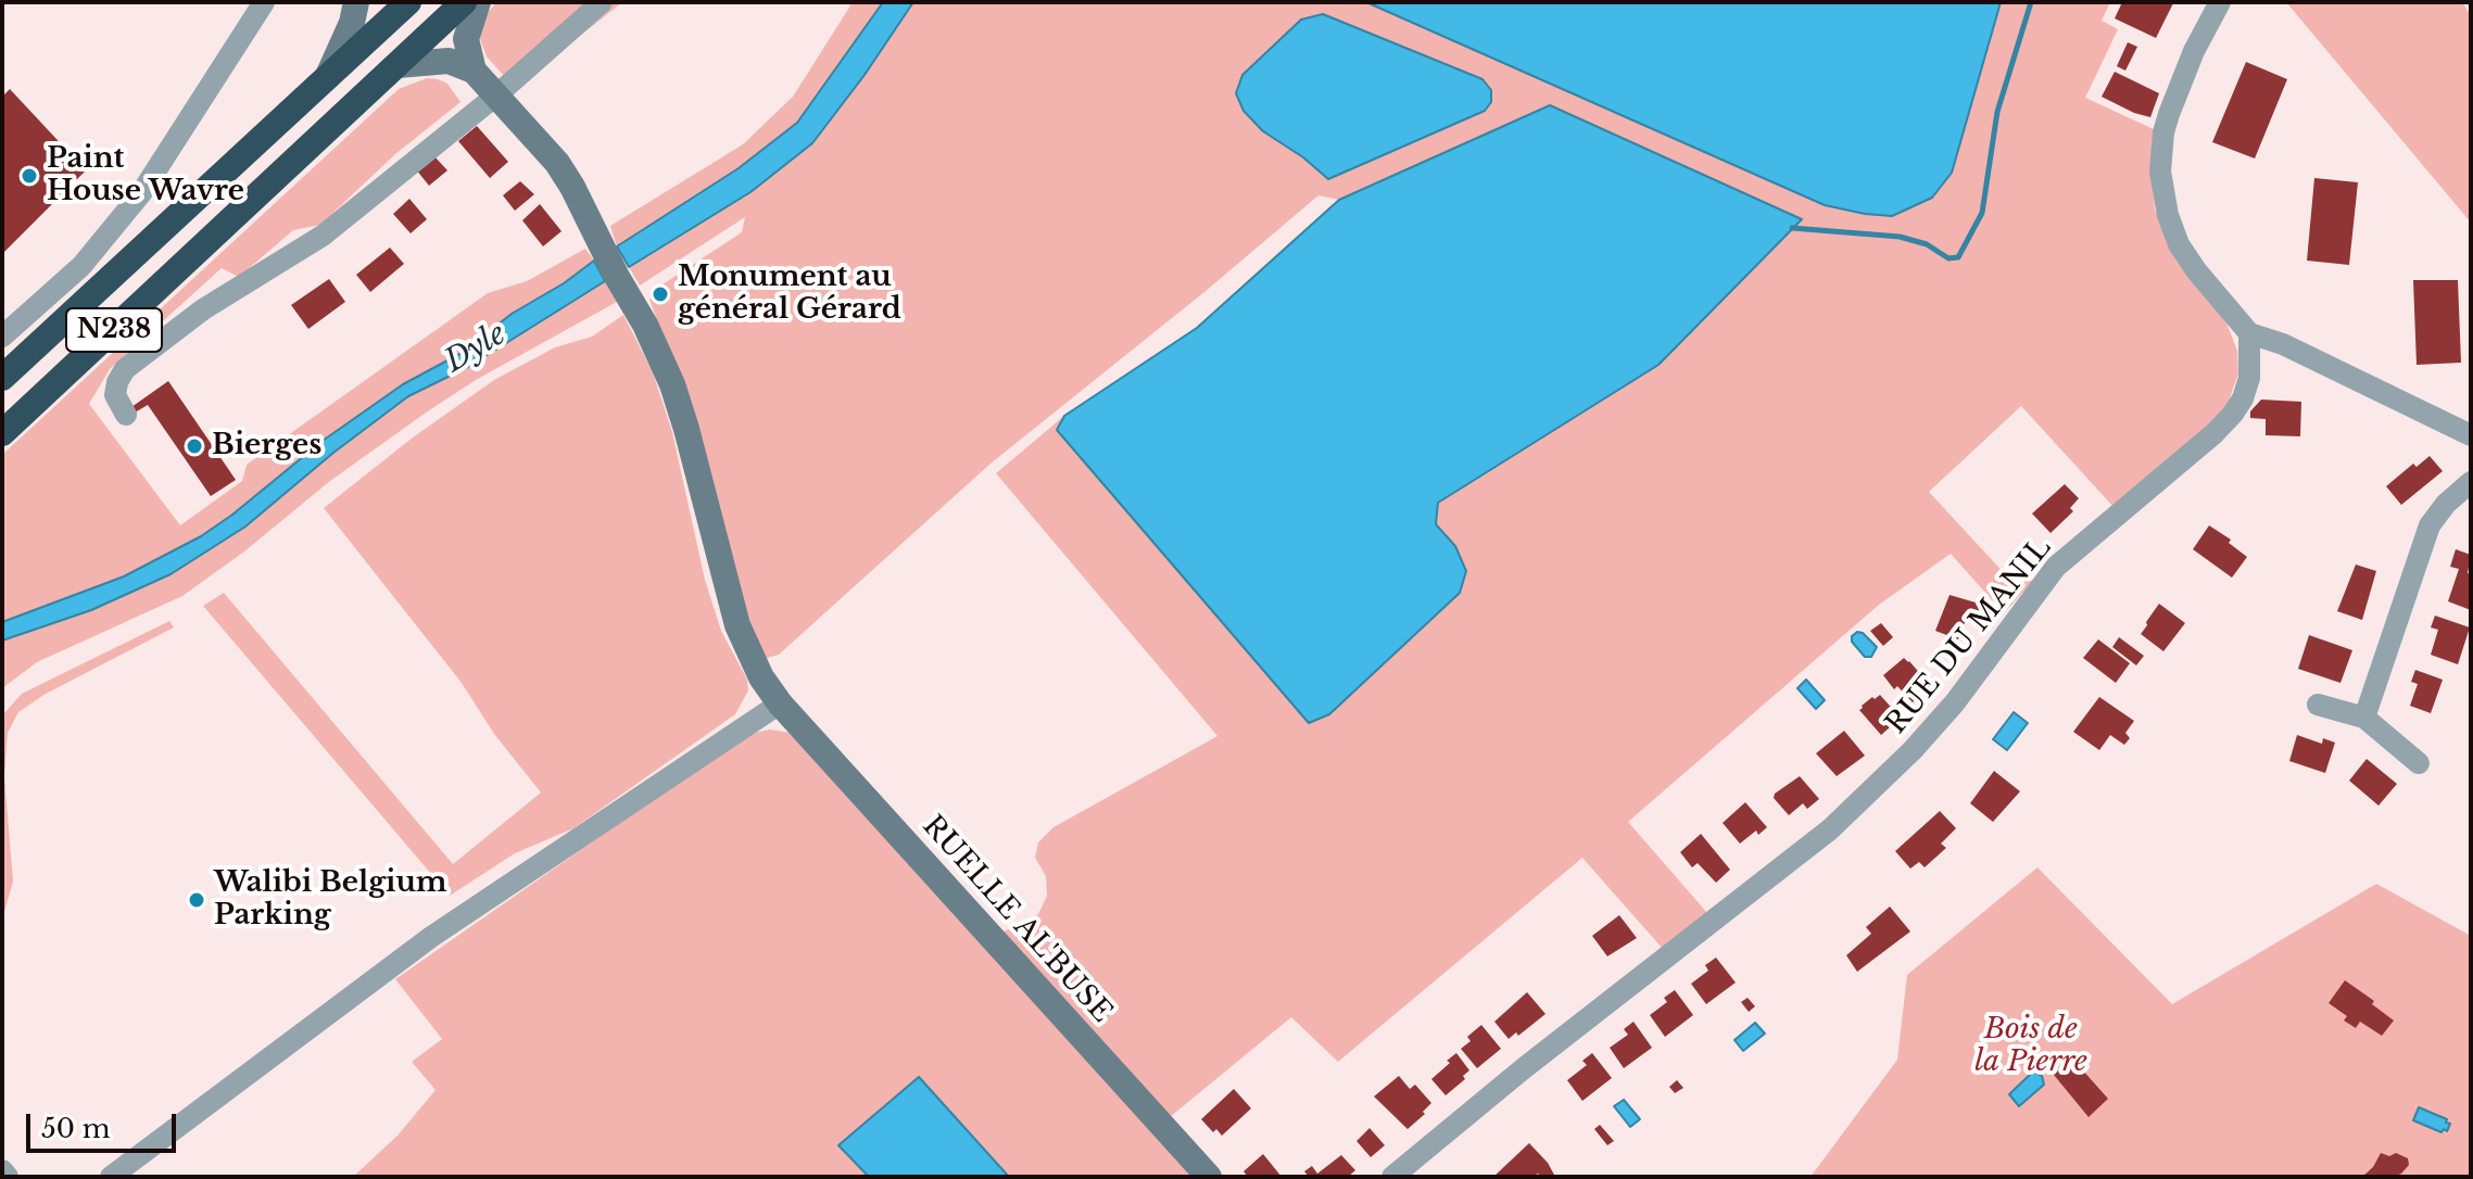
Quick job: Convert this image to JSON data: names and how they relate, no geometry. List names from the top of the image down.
{
  "streets": {
    "highway": ["N238"],
    "street": ["RUE DU MANIL", "RUELLE AL'BUSE"]
  },
  "water": ["Dyle"],
  "parks": ["Bois de la Pierre"],
  "places": [
    "Paint House Wavre",
    "Monument au général Gérard",
    "Bierges",
    "Walibi Belgium Parking"
  ],
  "scale_bar": "50 m"
}
